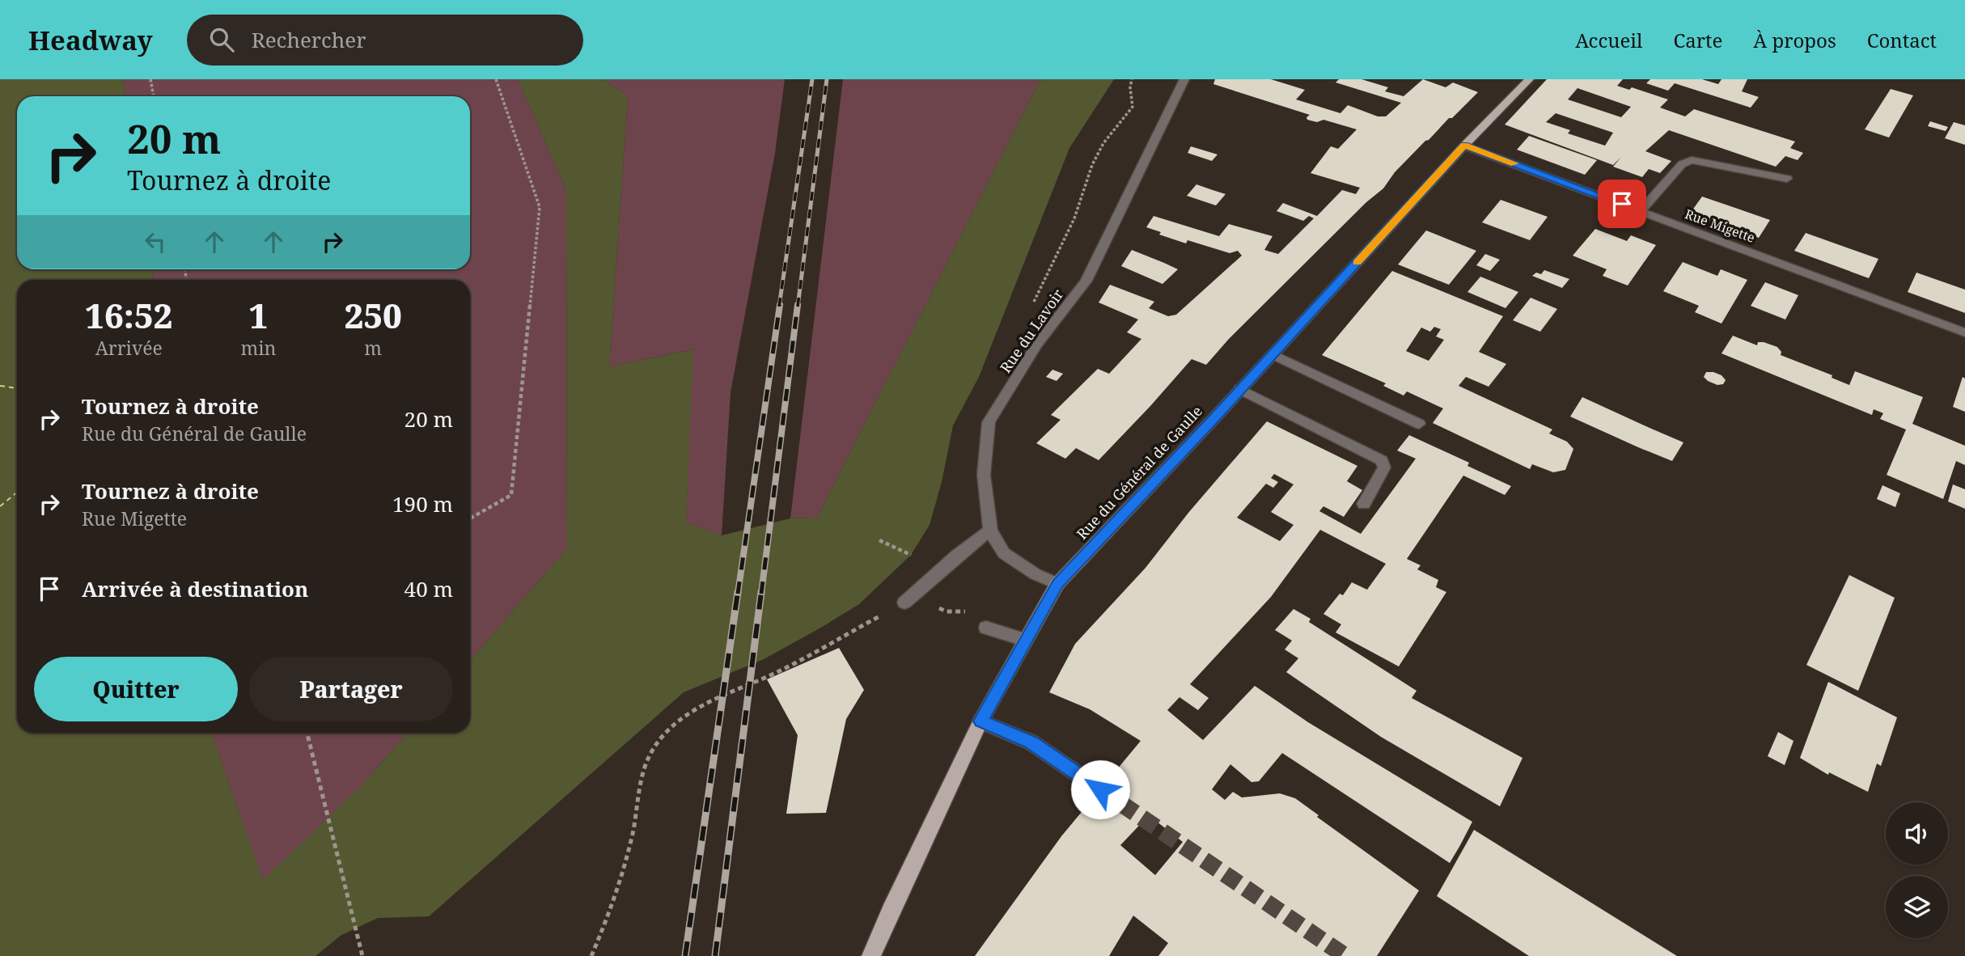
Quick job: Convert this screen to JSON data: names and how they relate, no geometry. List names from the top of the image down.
{
  "streets": {
    "main road": ["Rue du Général de Gaulle"],
    "street": ["Rue Migette", "Rue du Lavoir"]
  },
  "crossings": [
    ["Rue Migette", "Rue du Général de Gaulle"],
    ["Rue du Lavoir", "Rue du Général de Gaulle"]
  ],
  "page": {
    "header": "Headway",
    "search": "Rechercher",
    "nav": [
      "Accueil",
      "Carte",
      "À propos",
      "Contact"
    ],
    "turn": ["20 m", "Tournez à droite"],
    "eta": [
      "16:52",
      "Arrivée",
      "1",
      "min",
      "250",
      "m"
    ],
    "list": [
      {
        "name": "Tournez à droite",
        "note": "Rue du Général de Gaulle",
        "value": "20 m"
      },
      {
        "name": "Tournez à droite",
        "note": "Rue Migette",
        "value": "190 m"
      },
      {
        "name": "Arrivée à destination",
        "value": "40 m"
      }
    ],
    "buttons": ["Quitter", "Partager"]
  }
}
